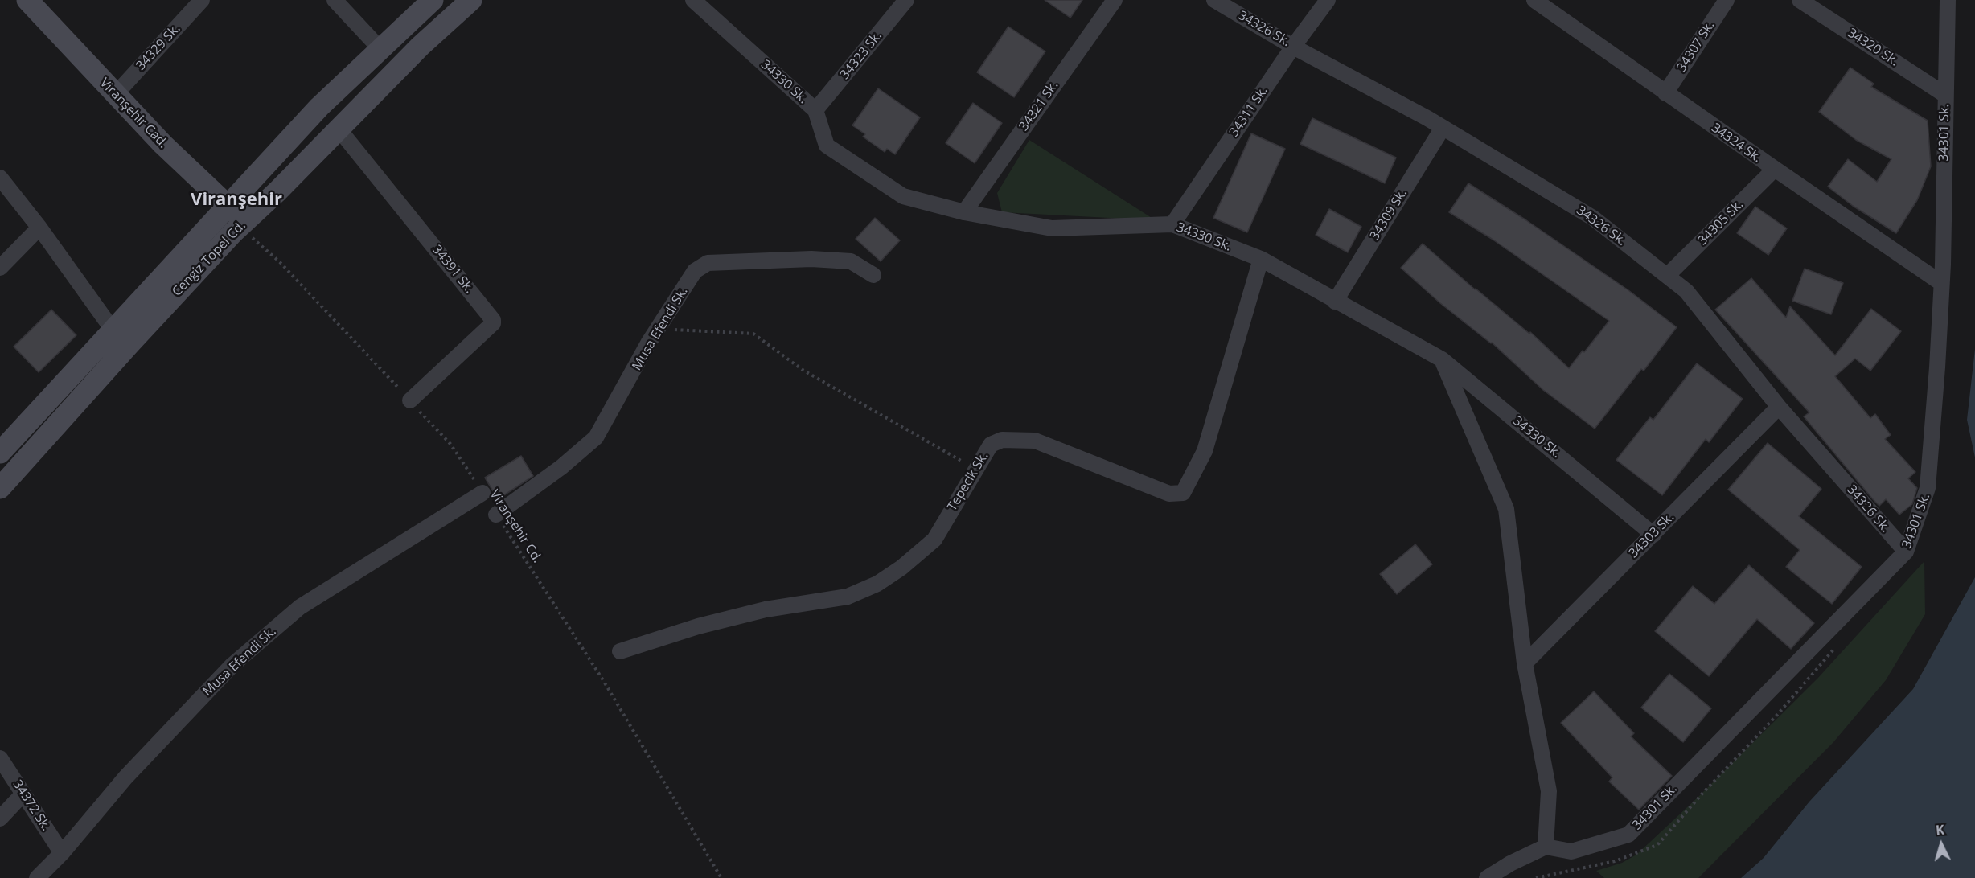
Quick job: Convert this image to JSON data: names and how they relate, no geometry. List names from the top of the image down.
{
  "streets": {
    "street": [
      "34326 Sk.",
      "34307 Sk.",
      "34329 Sk.",
      "34320 Sk.",
      "34323 Sk.",
      "34330 Sk.",
      "34321 Sk.",
      "34311 Sk.",
      "Viranşehir Cad.",
      "34301 Sk.",
      "34324 Sk.",
      "34309 Sk.",
      "34305 Sk.",
      "Cengiz Topel Cd.",
      "34391 Sk.",
      "Musa Efendi Sk.",
      "Tepecik Sk.",
      "34303 Sk.",
      "34372 Sk."
    ],
    "path": ["Viranşehir Cd."]
  },
  "crossings": [
    ["34326 Sk.", "34311 Sk."],
    ["34326 Sk.", "34301 Sk."],
    ["34326 Sk.", "34309 Sk."],
    ["34326 Sk.", "34305 Sk."],
    ["34326 Sk.", "34303 Sk."],
    ["34307 Sk.", "34324 Sk."],
    ["34329 Sk.", "Viranşehir Cad."],
    ["34320 Sk.", "34301 Sk."],
    ["34323 Sk.", "34330 Sk."],
    ["34330 Sk.", "34321 Sk."],
    ["34330 Sk.", "34311 Sk."],
    ["34330 Sk.", "34309 Sk."],
    ["34330 Sk.", "Tepecik Sk."],
    ["34330 Sk.", "34303 Sk."],
    ["Viranşehir Cad.", "Cengiz Topel Cd."],
    ["Viranşehir Cad.", "Viranşehir Cd."],
    ["34301 Sk.", "34324 Sk."],
    ["34324 Sk.", "34305 Sk."],
    ["Cengiz Topel Cd.", "34391 Sk."],
    ["Cengiz Topel Cd.", "Viranşehir Cd."],
    ["34391 Sk.", "Viranşehir Cd."],
    ["Musa Efendi Sk.", "Viranşehir Cd."],
    ["Musa Efendi Sk.", "34372 Sk."]
  ],
  "districts": ["Viranşehir"],
  "north": "top"
}
